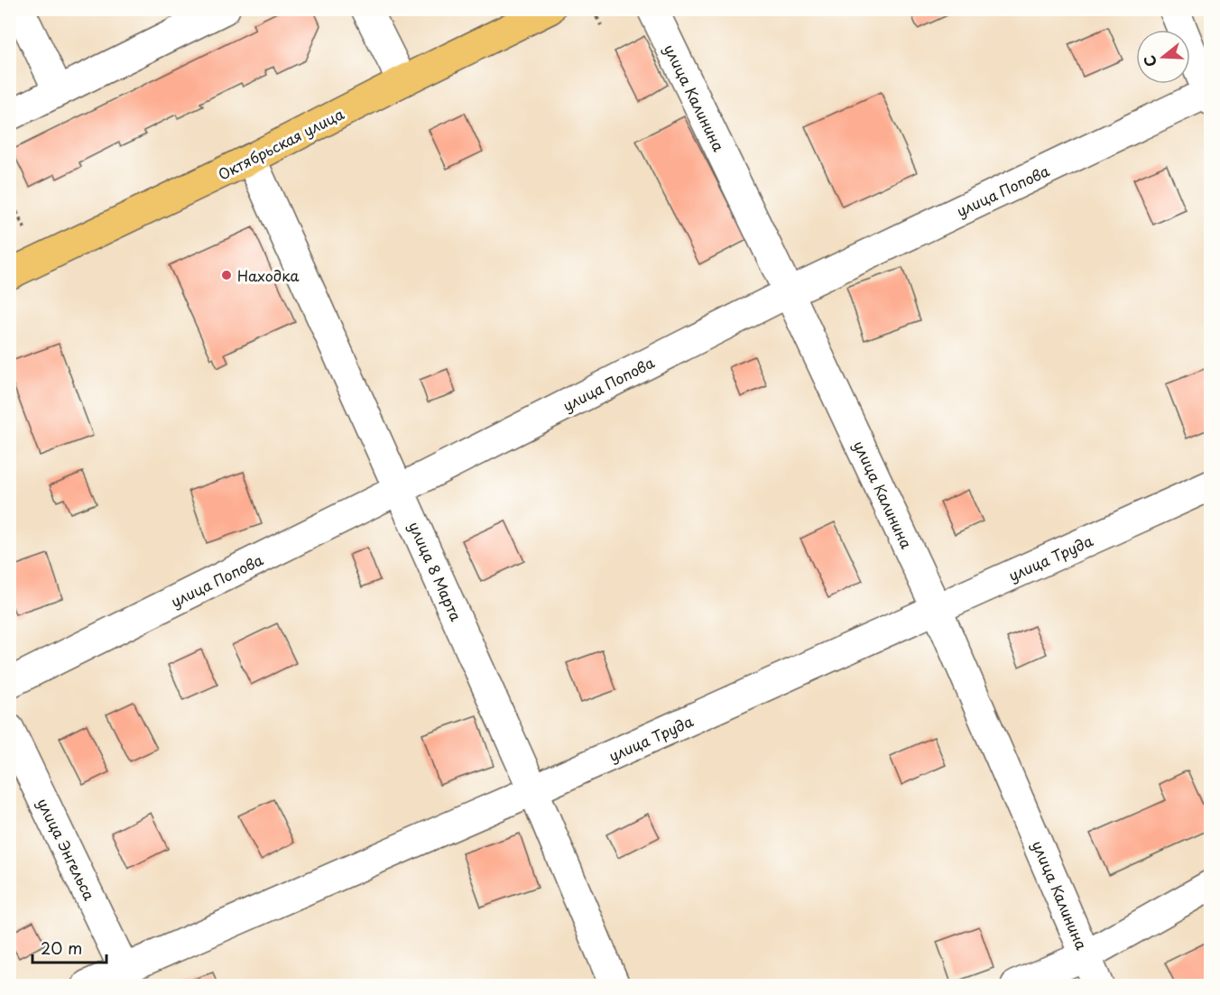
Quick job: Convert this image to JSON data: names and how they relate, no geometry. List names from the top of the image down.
{
  "streets": {
    "main road": ["Октябрьская улица"],
    "street": [
      "улица Калинина",
      "улица Попова",
      "улица Труда",
      "улица 8 Марта",
      "улица Энгельса"
    ]
  },
  "crossings": [
    ["улица Калинина", "улица Попова"],
    ["улица Калинина", "улица Труда"],
    ["Октябрьская улица", "улица 8 Марта"],
    ["улица Попова", "улица 8 Марта"],
    ["улица Труда", "улица 8 Марта"],
    ["улица Труда", "улица Энгельса"]
  ],
  "places": ["Находка"],
  "scale_bar": "20 m",
  "north": "left"
}
